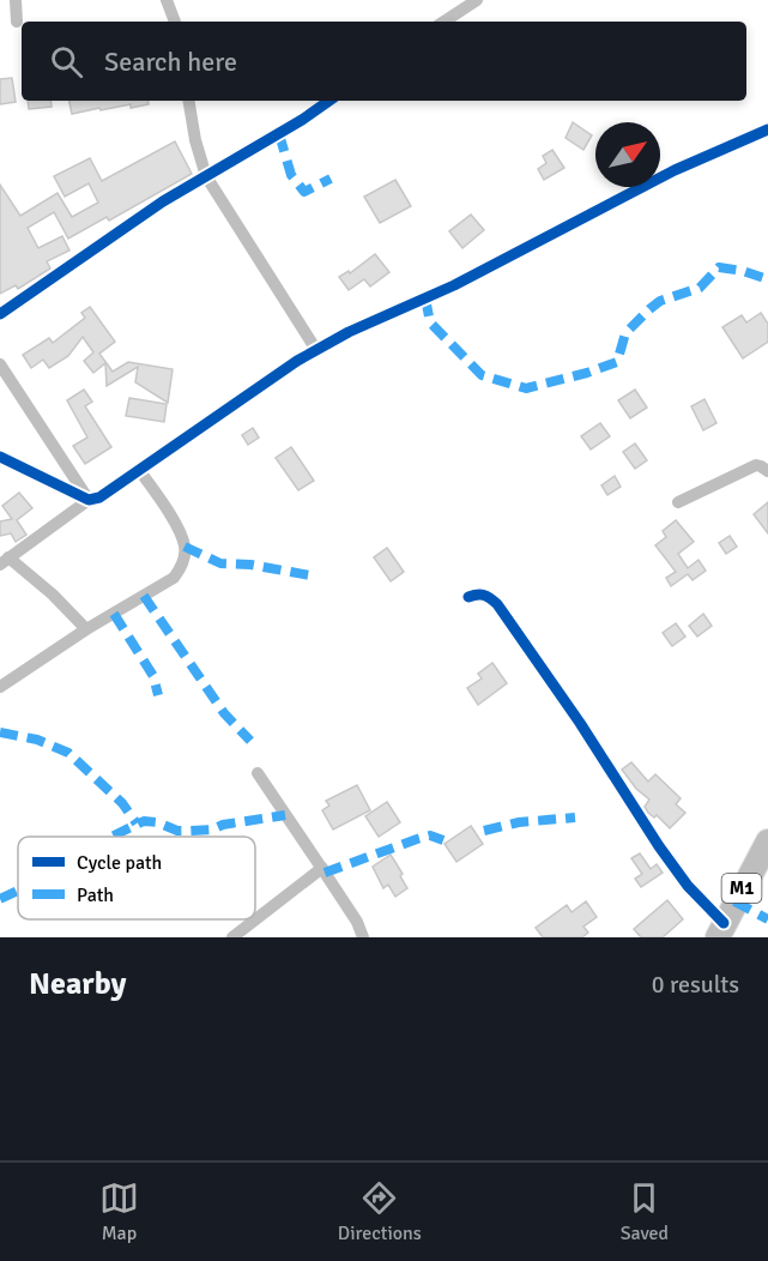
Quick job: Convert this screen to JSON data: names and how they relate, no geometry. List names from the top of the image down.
{
  "streets": {
    "highway": ["M1"]
  },
  "legend": ["Cycle path", "Path"],
  "north": "top right",
  "page": {
    "search": "Search here",
    "heading": ["Nearby", "0 results"],
    "nav": ["Map", "Directions", "Saved"]
  }
}
